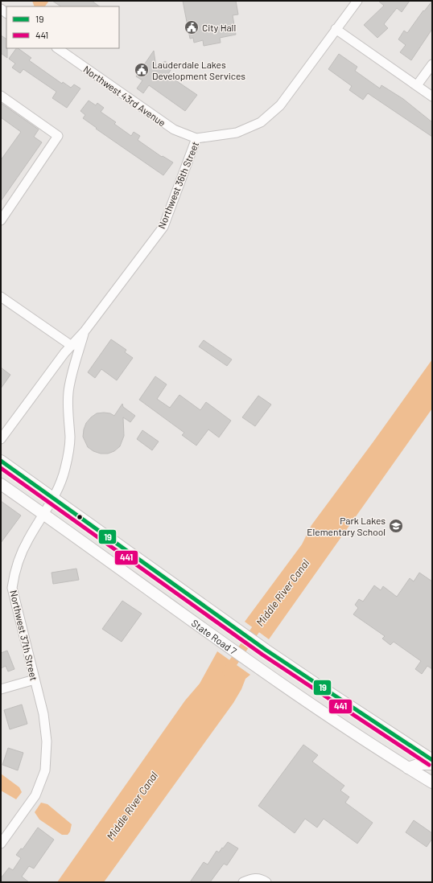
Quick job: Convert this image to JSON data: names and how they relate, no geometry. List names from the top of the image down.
{
  "streets": {
    "main road": ["State Road 7"],
    "street": ["Northwest 43rd Avenue", "Northwest 36th Street", "Northwest 37th Street"]
  },
  "crossings": [
    ["Northwest 43rd Avenue", "Northwest 36th Street"],
    ["Northwest 36th Street", "Northwest 37th Street"],
    ["Northwest 37th Street", "State Road 7"]
  ],
  "water": ["Middle River Canal"],
  "places": {
    "public building": ["City Hall", "Lauderdale Lakes Development Services"],
    "school or university": ["Park Lakes Elementary School"]
  },
  "lines": ["transit line 19", "transit line 441"],
  "legend": ["19", "441"]
}
